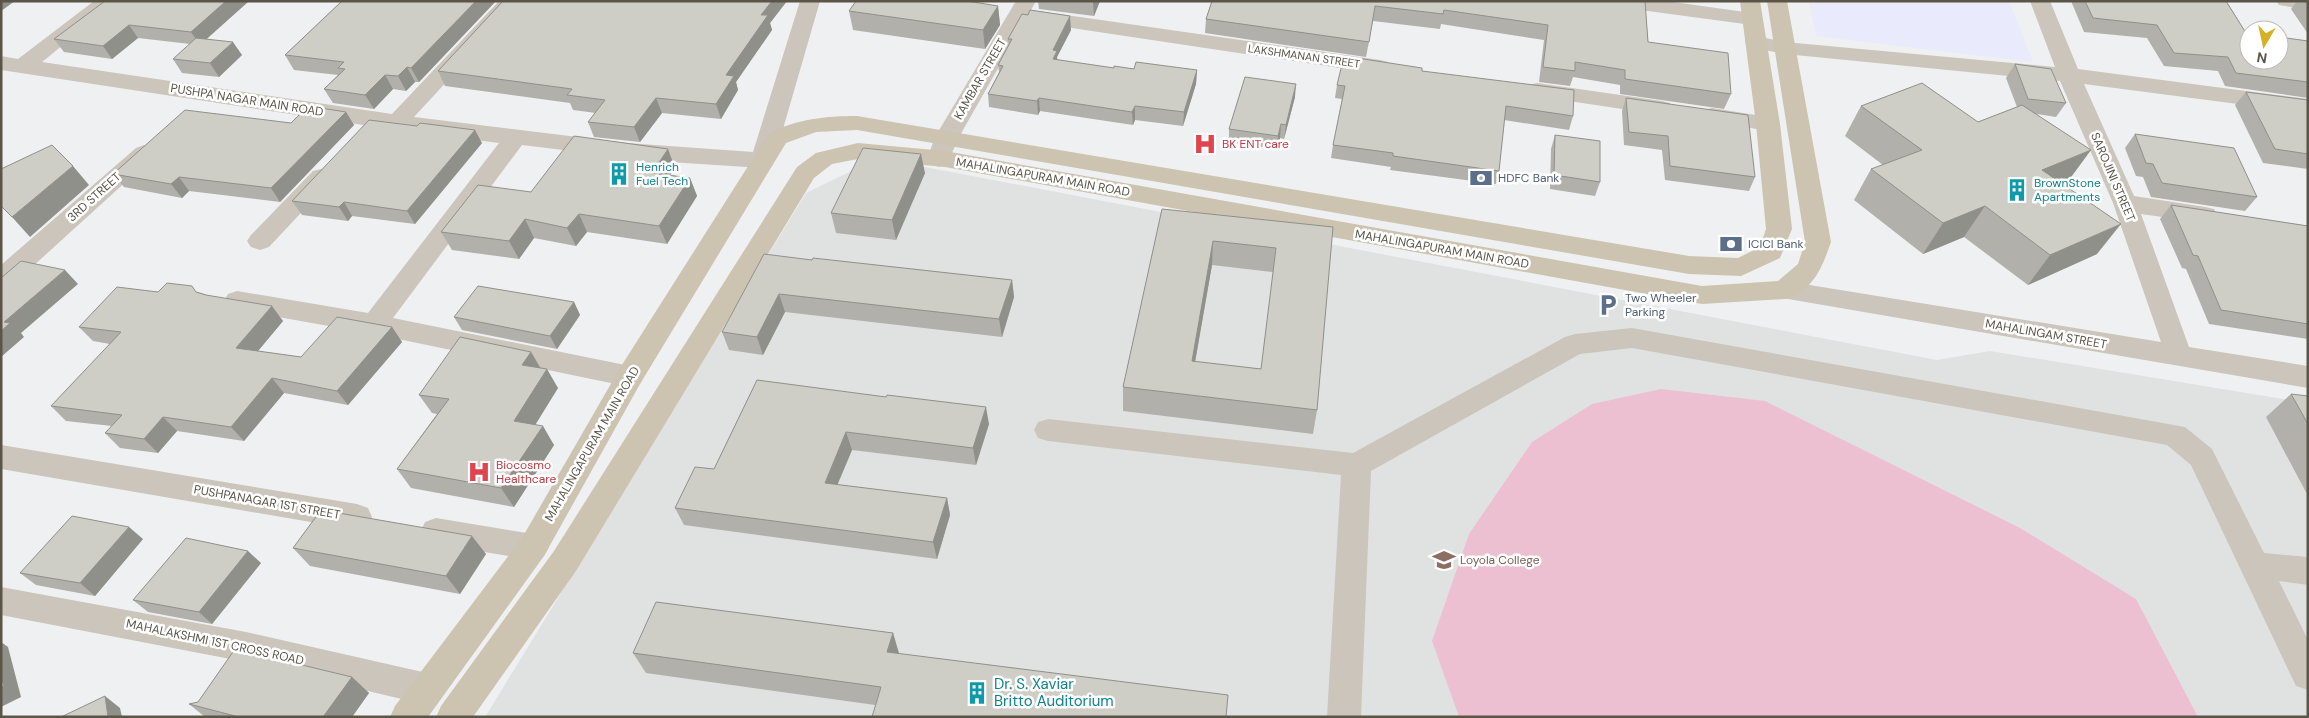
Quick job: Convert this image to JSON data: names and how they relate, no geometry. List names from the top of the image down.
{
  "streets": {
    "main road": ["MAHALINGAPURAM MAIN ROAD"],
    "street": [
      "LAKSHMANAN STREET",
      "KAMBAR STREET",
      "PUSHPA NAGAR MAIN ROAD",
      "SAROJINI STREET",
      "3RD STREET",
      "MAHALINGAM STREET",
      "PUSHPANAGAR 1ST STREET",
      "MAHALAKSHMI 1ST CROSS ROAD"
    ]
  },
  "crossings": [
    ["LAKSHMANAN STREET", "KAMBAR STREET"],
    ["KAMBAR STREET", "MAHALINGAPURAM MAIN ROAD"],
    ["PUSHPA NAGAR MAIN ROAD", "MAHALINGAPURAM MAIN ROAD"],
    ["MAHALINGAPURAM MAIN ROAD", "MAHALINGAM STREET"],
    ["MAHALINGAPURAM MAIN ROAD", "PUSHPANAGAR 1ST STREET"],
    ["MAHALINGAPURAM MAIN ROAD", "MAHALAKSHMI 1ST CROSS ROAD"],
    ["SAROJINI STREET", "MAHALINGAM STREET"]
  ],
  "places": {
    "hospital": ["BK ENT care", "Biocosmo Healthcare"],
    "building": ["Henrich Fuel Tech", "BrownStone Apartments", "Dr. S. Xaviar Britto Auditorium"],
    "bank": ["HDFC Bank", "ICICI Bank"],
    "parking": ["Two Wheeler Parking"],
    "school or university": ["Loyola College"]
  },
  "north": "bottom"
}
